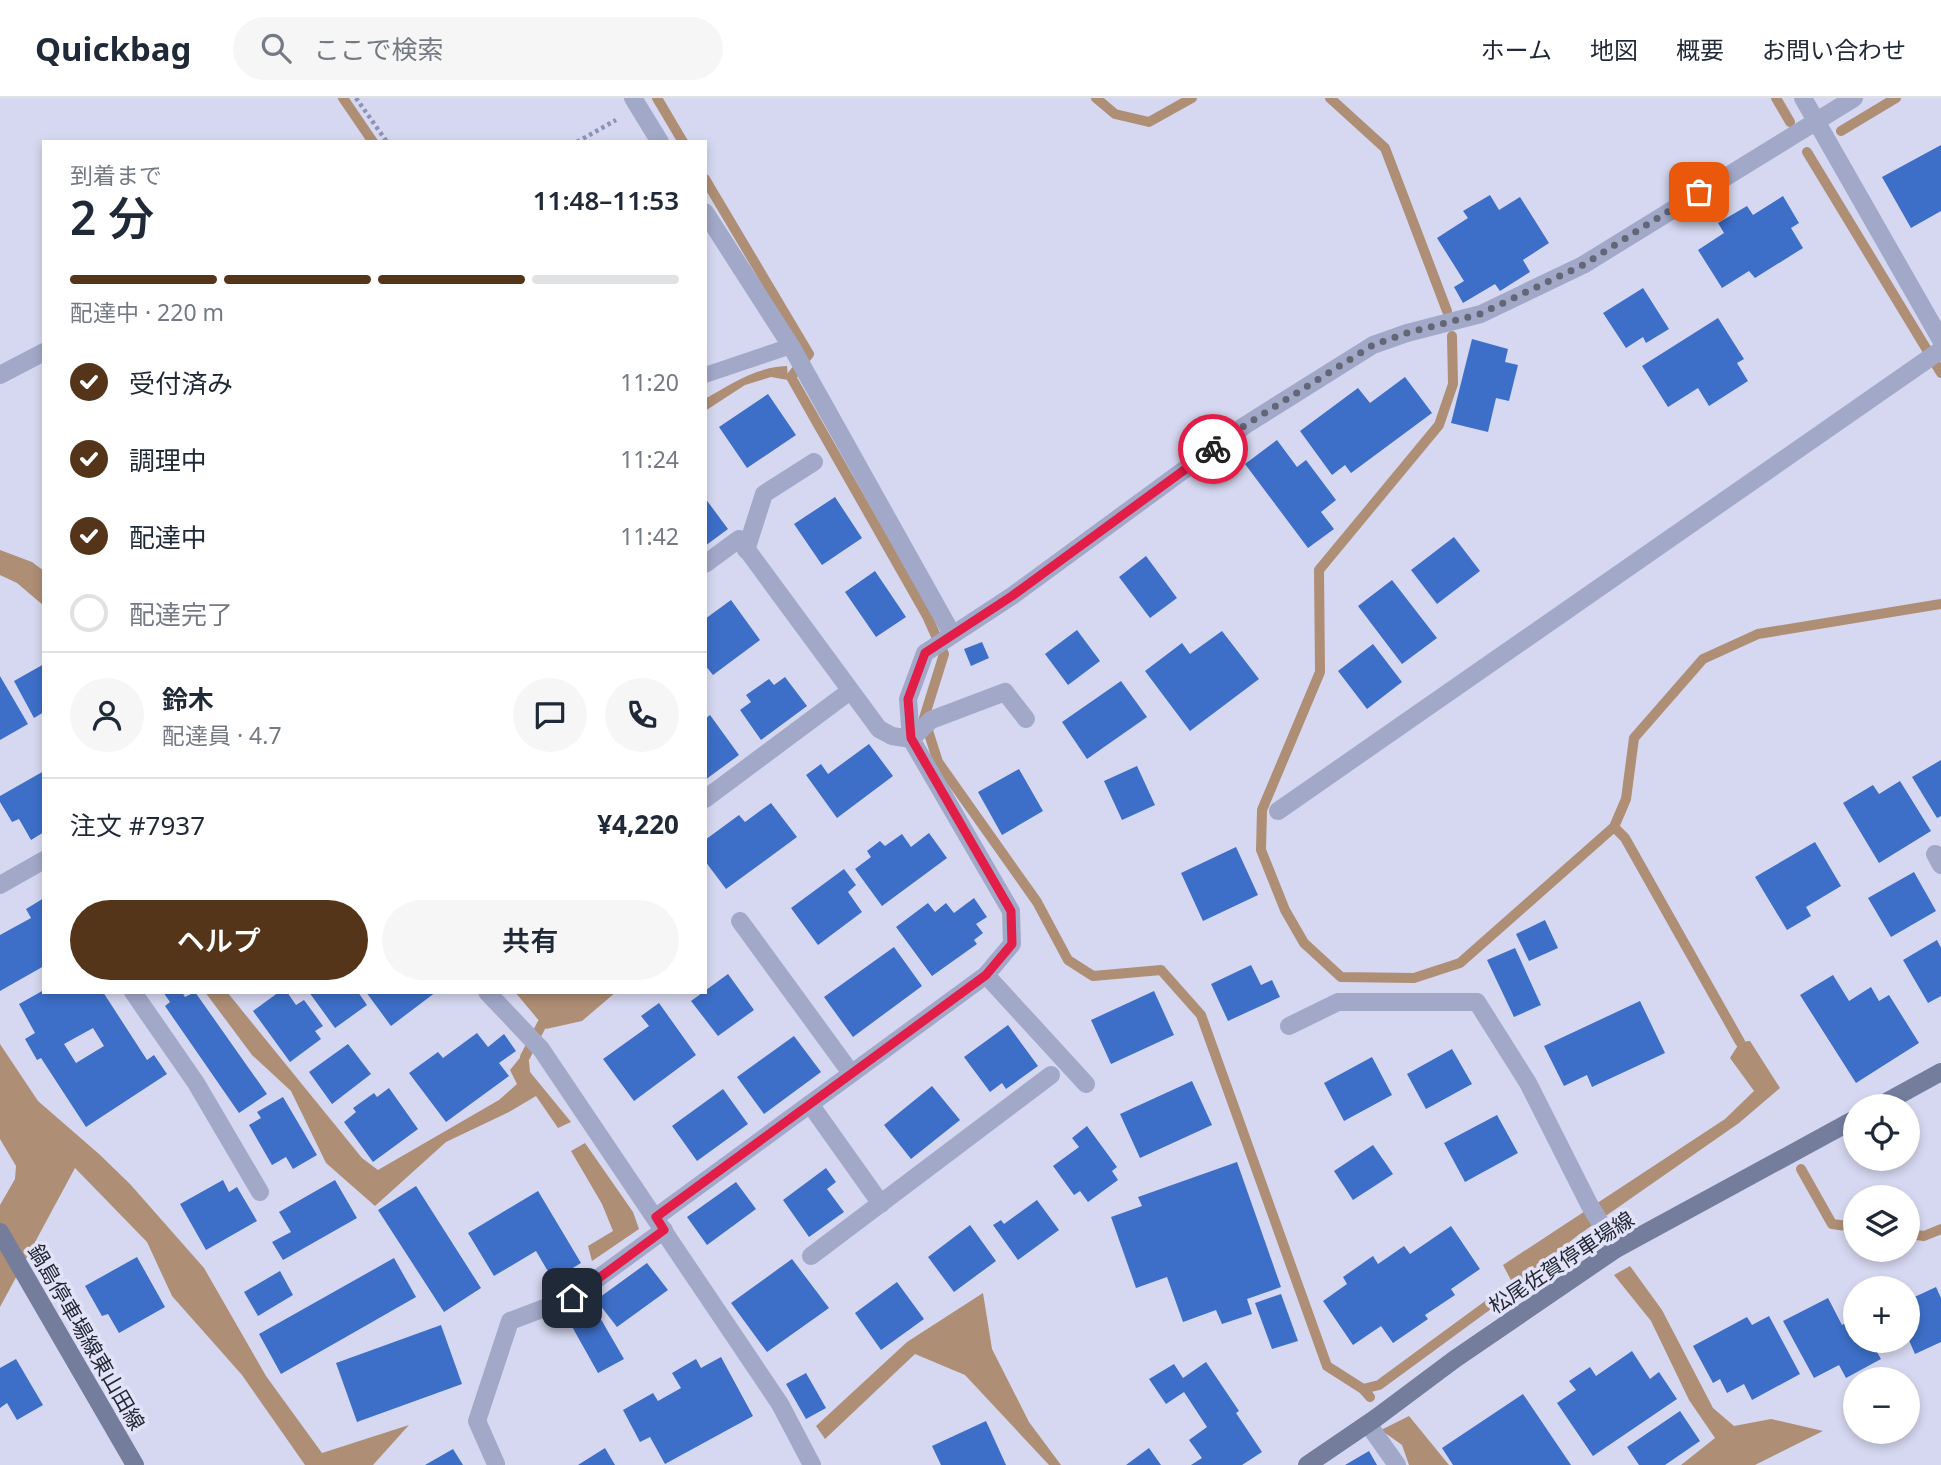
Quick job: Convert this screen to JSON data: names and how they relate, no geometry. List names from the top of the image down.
{
  "streets": {
    "main road": ["松尾佐賀停車場線", "鍋島停車場線東山田線"]
  },
  "page": {
    "header": "Quickbag",
    "search": "ここで検索",
    "nav": [
      "ホーム",
      "地図",
      "概要",
      "お問い合わせ"
    ],
    "heading": ["2 分", "到着まで", "11:48–11:53"],
    "panel": [
      "鈴木",
      "配達員 · 4.7",
      "注文 #7937",
      "¥4,220"
    ],
    "bar": "配達中 · 220 m",
    "list": [
      ["受付済み", "11:20"],
      ["調理中", "11:24"],
      ["配達中", "11:42"],
      "配達完了"
    ],
    "buttons": ["ヘルプ", "共有"],
    "map_buttons": ["+", "−"]
  }
}
